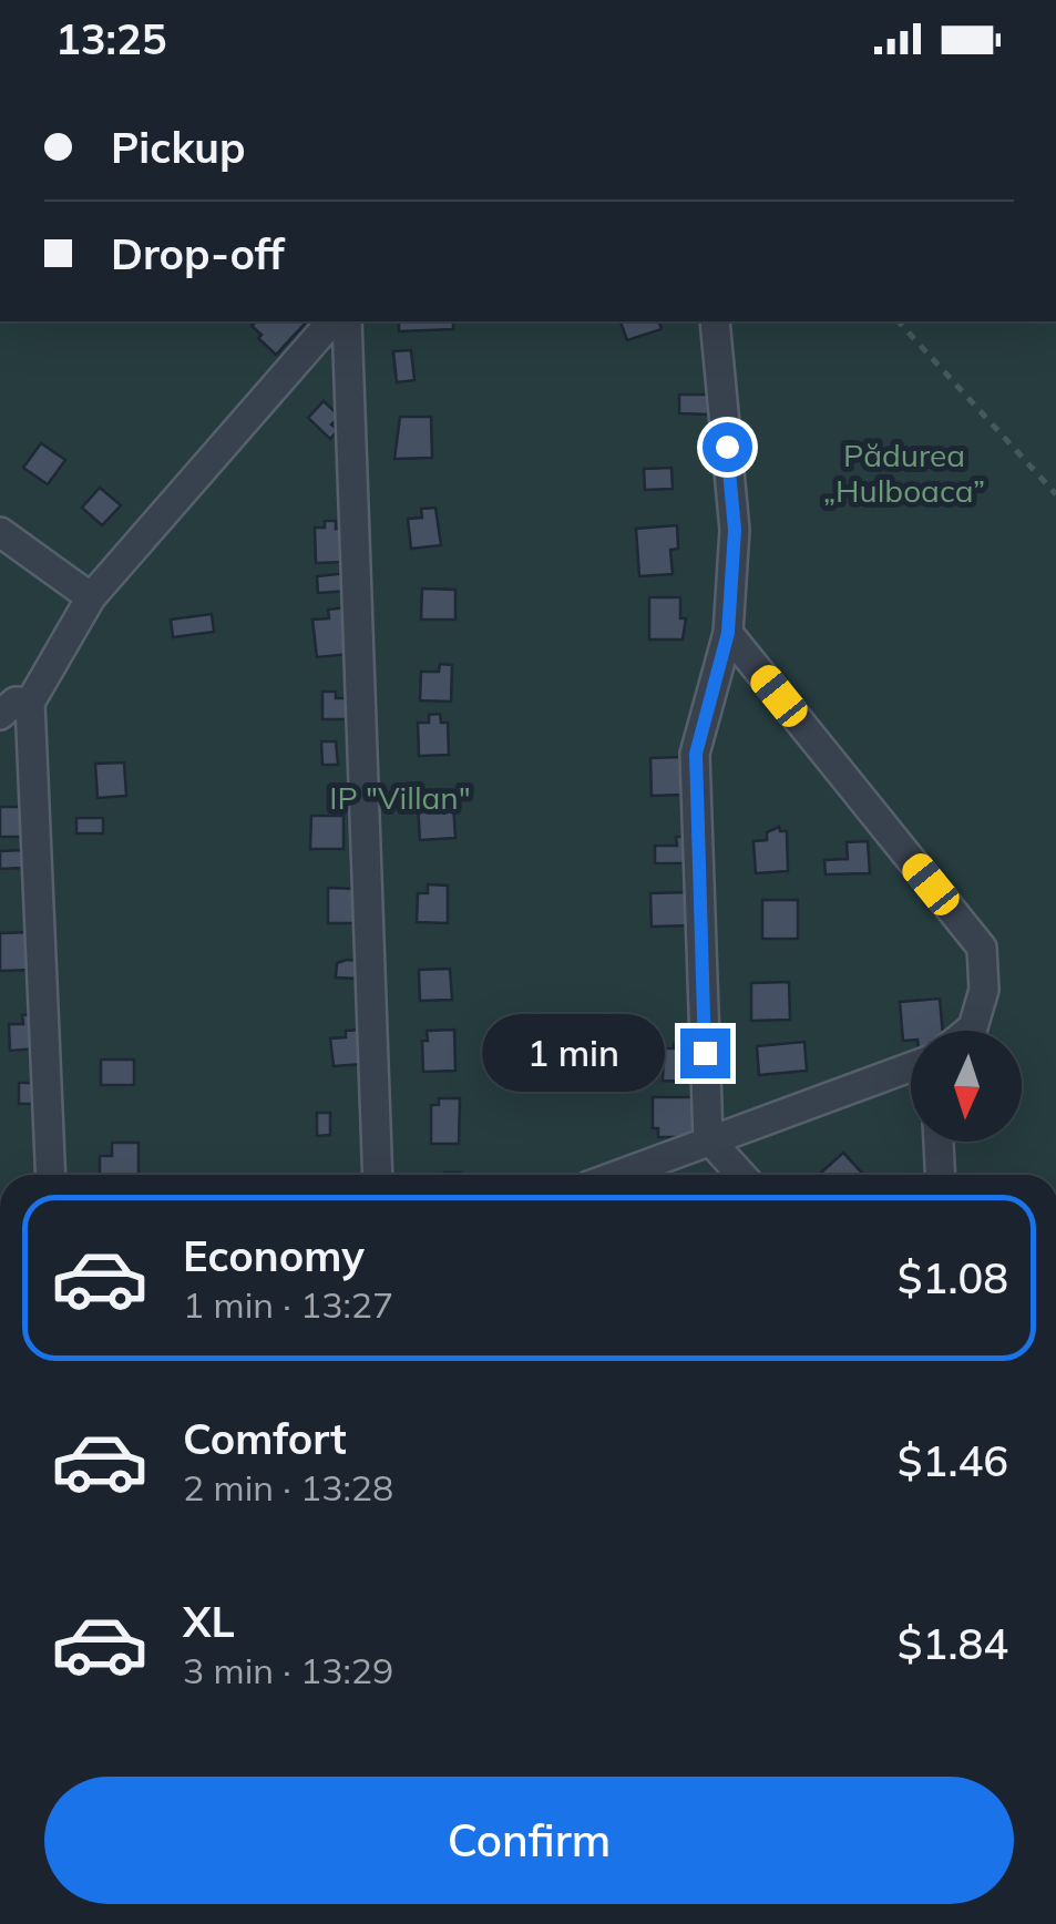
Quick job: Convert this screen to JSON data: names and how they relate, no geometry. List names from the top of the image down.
{
  "parks": ["Pădurea „Hulboaca”", "IP \"Villan\""],
  "north": "bottom",
  "page": {
    "status": "13:25",
    "banner": ["Pickup", "Drop-off"],
    "bubble": "1 min",
    "list": [
      {
        "name": "Economy",
        "note": "1 min · 13:27",
        "value": "$1.08"
      },
      {
        "name": "Comfort",
        "note": "2 min · 13:28",
        "value": "$1.46"
      },
      {
        "name": "XL",
        "note": "3 min · 13:29",
        "value": "$1.84"
      }
    ],
    "buttons": "Confirm"
  }
}
